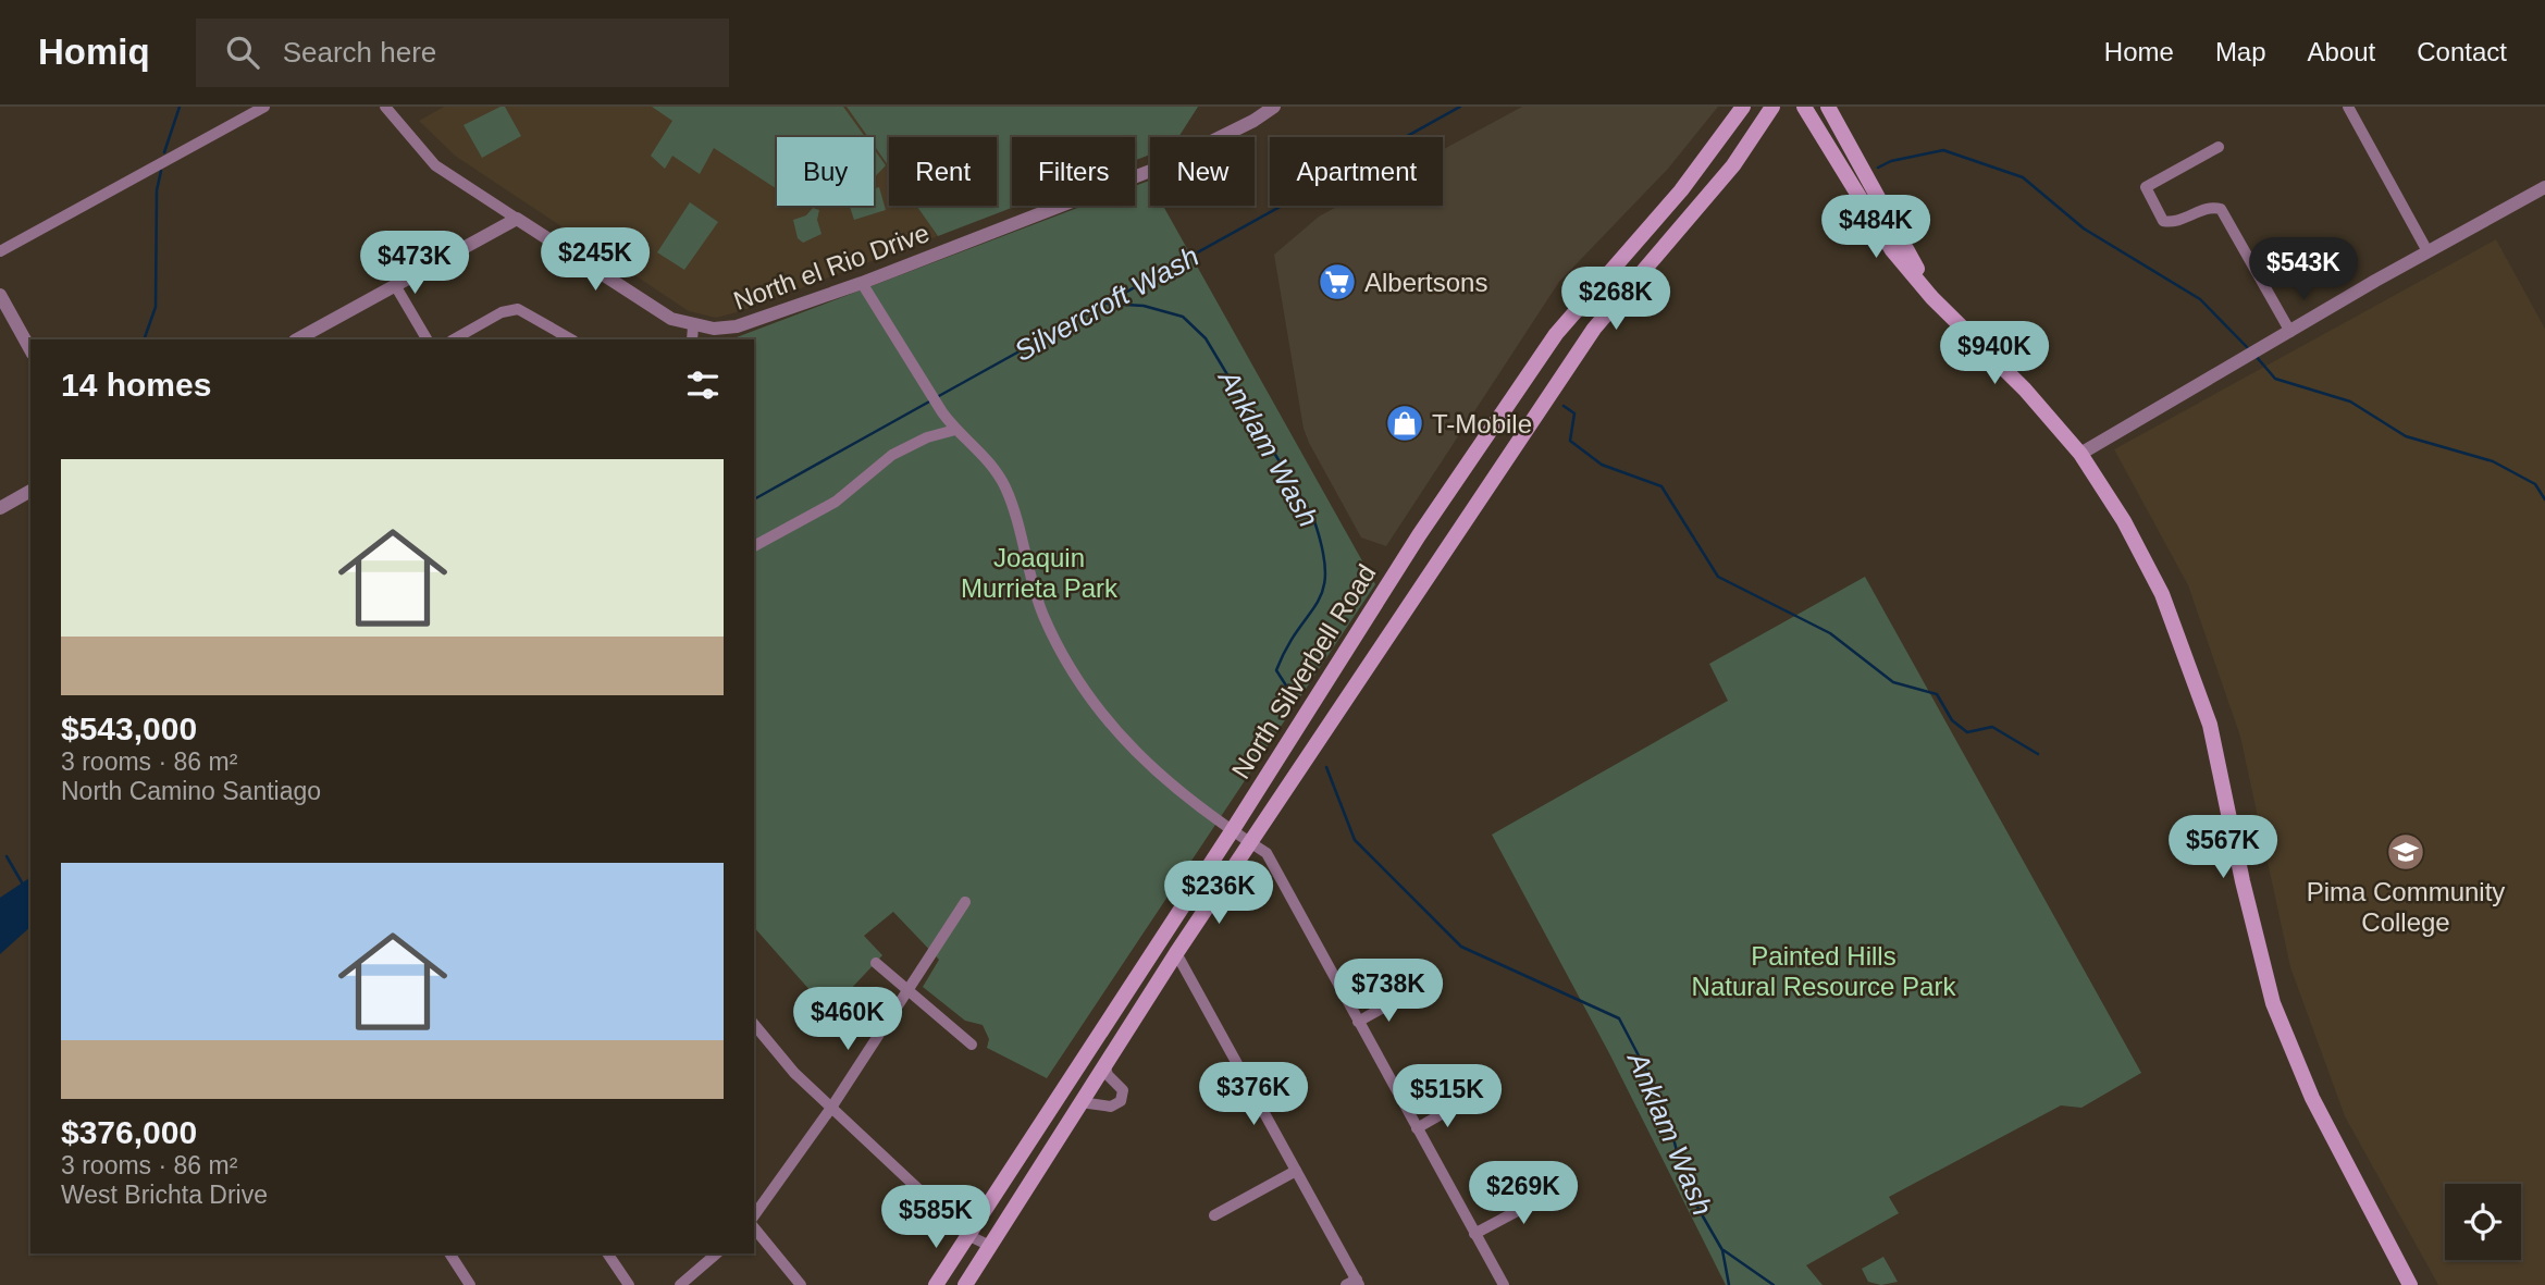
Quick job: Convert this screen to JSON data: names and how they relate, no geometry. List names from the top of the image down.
{
  "streets": {
    "main road": ["North Silverbell Road"],
    "street": ["North el Rio Drive"]
  },
  "water": ["Silvercroft Wash", "Anklam Wash"],
  "parks": ["Joaquin Murrieta Park", "Painted Hills Natural Resource Park"],
  "places": {
    "supermarket": ["Albertsons"],
    "shop": ["T-Mobile"],
    "school or university": ["Pima Community College"]
  },
  "page": {
    "header": "Homiq",
    "search": "Search here",
    "nav": [
      "Home",
      "Map",
      "About",
      "Contact"
    ],
    "chip": [
      "Buy",
      "Rent",
      "Filters",
      "New",
      "Apartment"
    ],
    "price": [
      "$484K",
      "$245K",
      "$473K",
      "$543K",
      "$268K",
      "$940K",
      "$567K",
      "$236K",
      "$738K",
      "$460K",
      "$376K",
      "$515K",
      "$269K",
      "$585K"
    ],
    "heading": "14 homes",
    "list": [
      {
        "name": "$543,000",
        "note": "3 rooms · 86 m² · North Camino Santiago"
      },
      {
        "name": "$376,000",
        "note": "3 rooms · 86 m² · West Brichta Drive"
      }
    ]
  }
}
